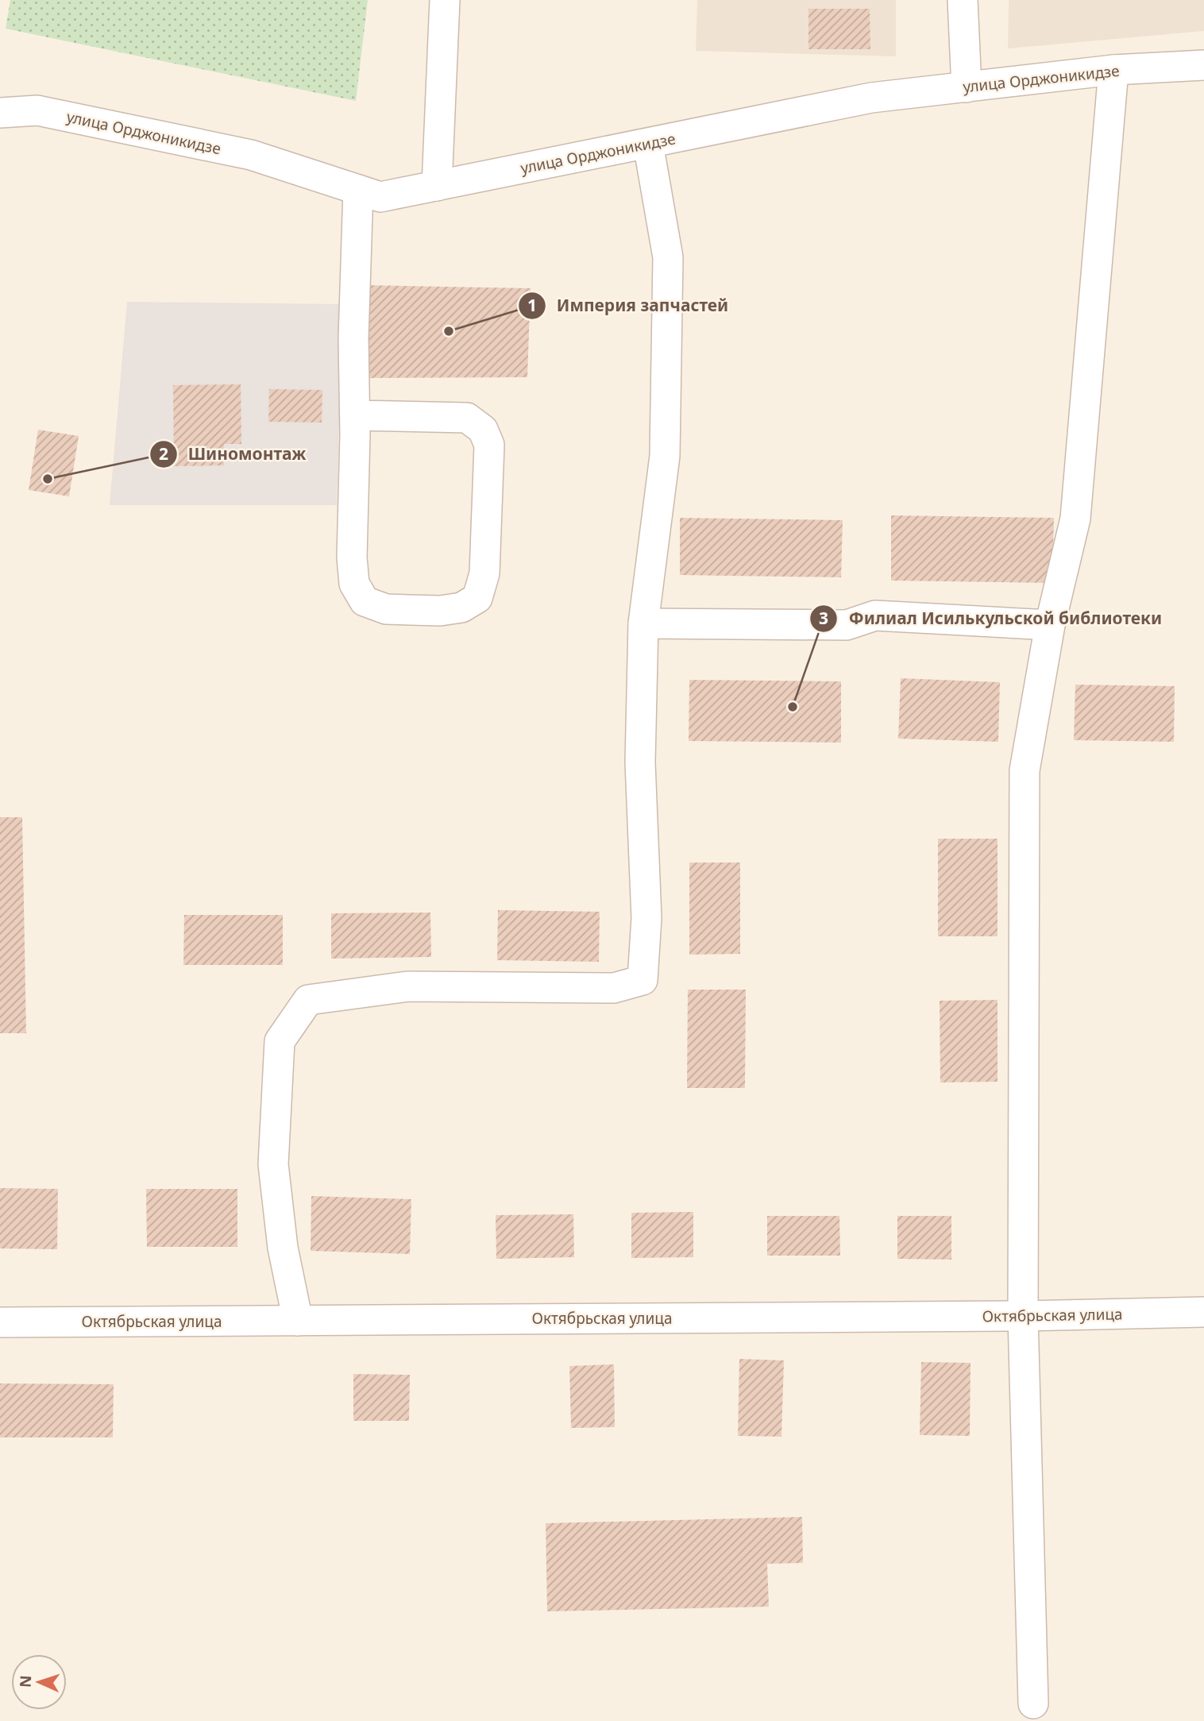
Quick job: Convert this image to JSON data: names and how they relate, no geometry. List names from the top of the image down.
{
  "streets": {
    "street": ["улица Орджоникидзе", "Октябрьская улица"]
  },
  "places": ["Империя запчастей", "Шиномонтаж", "Филиал Исилькульской библиотеки"],
  "north": "left"
}
